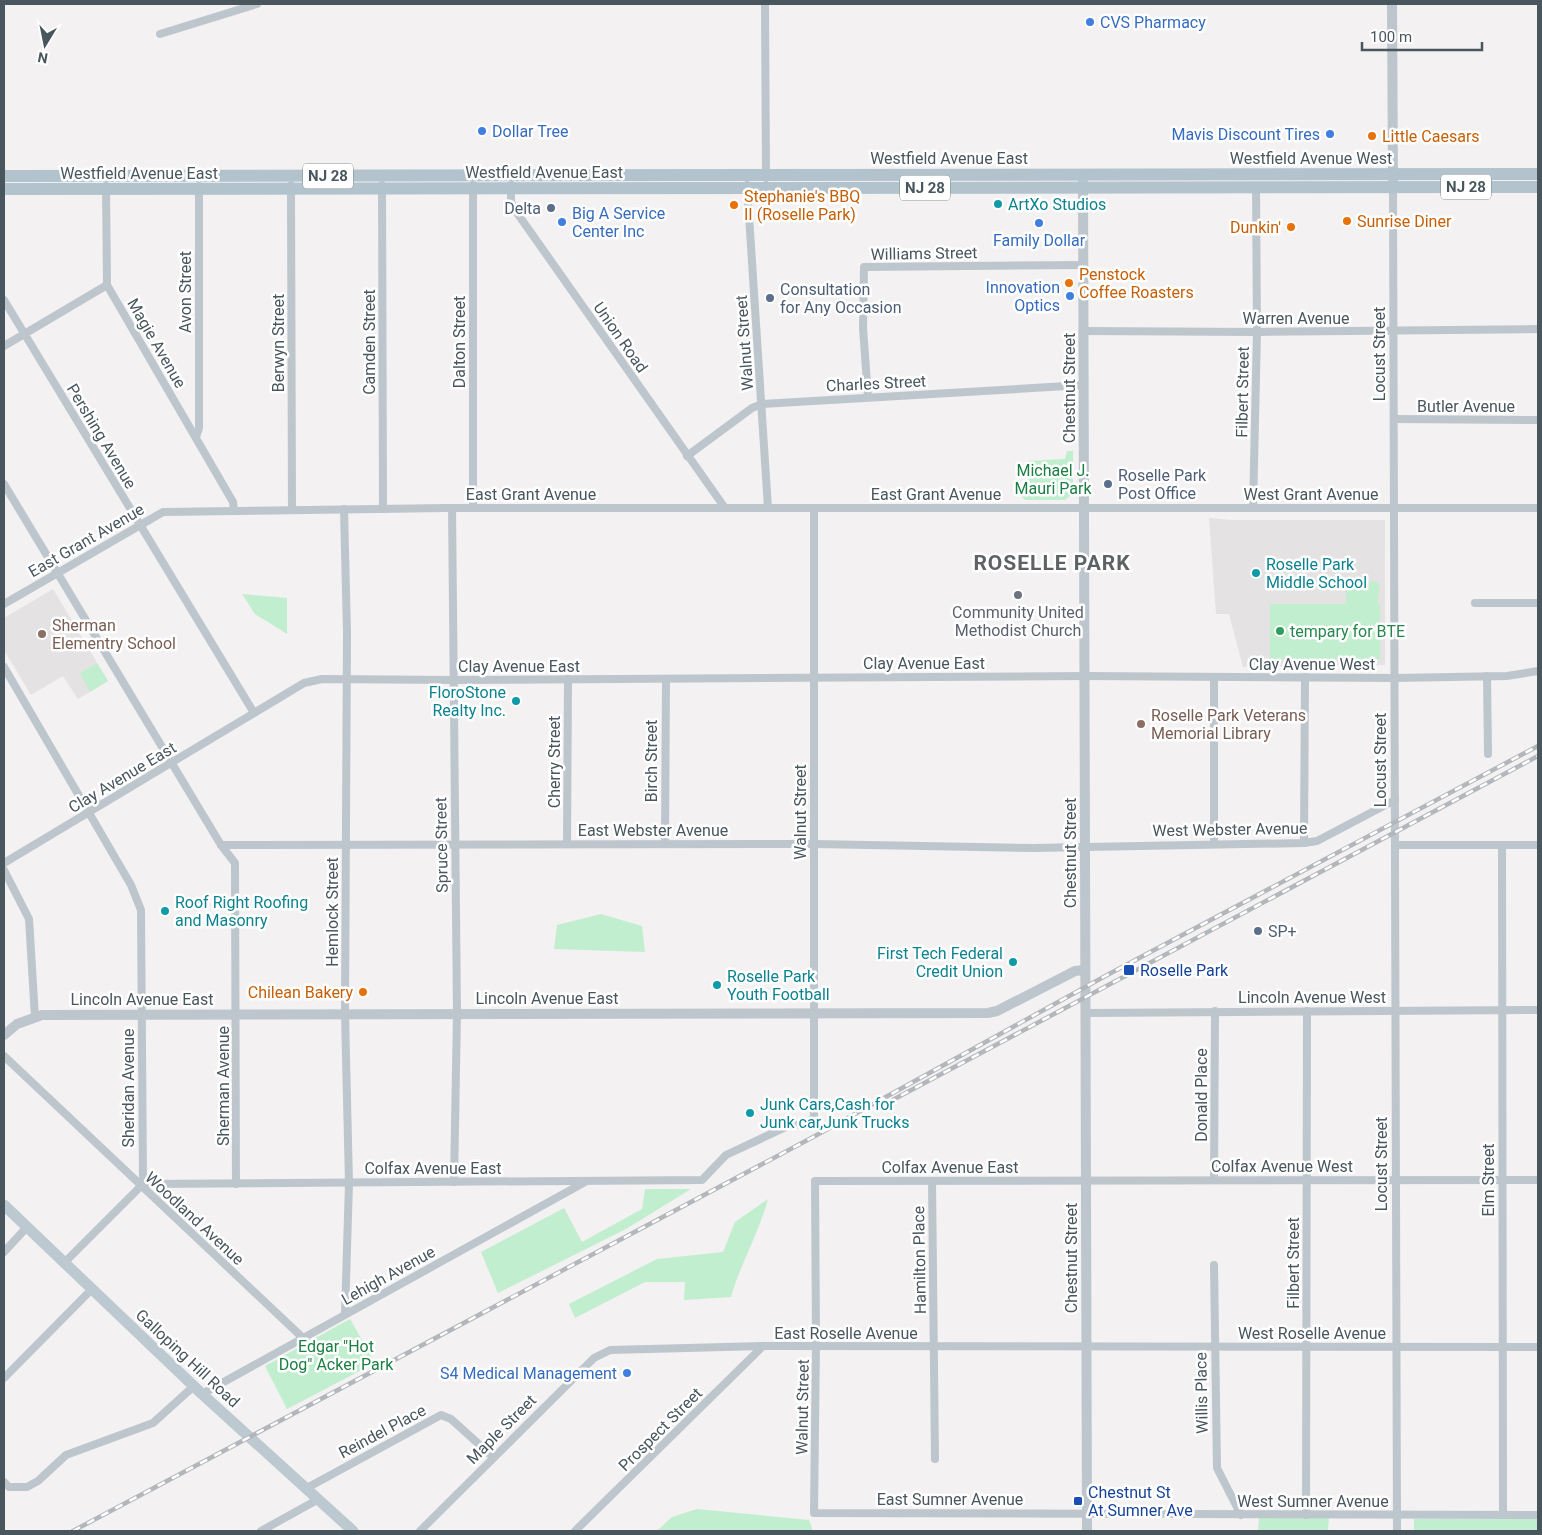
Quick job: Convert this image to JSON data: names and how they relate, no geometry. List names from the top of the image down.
{
  "streets": {
    "main road": [
      "Westfield Avenue East",
      "Westfield Avenue West",
      "NJ 28",
      "Galloping Hill Road"
    ],
    "street": [
      "Williams Street",
      "Avon Street",
      "Warren Avenue",
      "Union Road",
      "Camden Street",
      "Dalton Street",
      "Magie Avenue",
      "Berwyn Street",
      "Walnut Street",
      "Locust Street",
      "Charles Street",
      "Chestnut Street",
      "Filbert Street",
      "Butler Avenue",
      "Pershing Avenue",
      "East Grant Avenue",
      "West Grant Avenue",
      "Clay Avenue East",
      "Clay Avenue West",
      "Birch Street",
      "Cherry Street",
      "West Webster Avenue",
      "East Webster Avenue",
      "Spruce Street",
      "Hemlock Street",
      "Lincoln Avenue West",
      "Lincoln Avenue East",
      "Sherman Avenue",
      "Sheridan Avenue",
      "Donald Place",
      "Colfax Avenue West",
      "Colfax Avenue East",
      "Elm Street",
      "Woodland Avenue",
      "Hamilton Place",
      "Lehigh Avenue",
      "East Roselle Avenue",
      "West Roselle Avenue",
      "Willis Place",
      "Maple Street",
      "Prospect Street",
      "Reindel Place",
      "East Sumner Avenue",
      "West Sumner Avenue"
    ]
  },
  "crossings": [
    ["Westfield Avenue East", "Westfield Avenue West"],
    ["Westfield Avenue East", "Avon Street"],
    ["Westfield Avenue East", "Union Road"],
    ["Westfield Avenue East", "Camden Street"],
    ["Westfield Avenue East", "Dalton Street"],
    ["Westfield Avenue East", "Berwyn Street"],
    ["Westfield Avenue East", "Walnut Street"],
    ["Westfield Avenue East", "Chestnut Street"],
    ["Westfield Avenue West", "Locust Street"],
    ["Westfield Avenue West", "Chestnut Street"],
    ["Westfield Avenue West", "Filbert Street"],
    ["Williams Street", "Charles Street"],
    ["Williams Street", "Chestnut Street"],
    ["Avon Street", "Magie Avenue"],
    ["Warren Avenue", "Locust Street"],
    ["Warren Avenue", "Chestnut Street"],
    ["Warren Avenue", "Filbert Street"],
    ["Union Road", "Charles Street"],
    ["Union Road", "East Grant Avenue"],
    ["Camden Street", "East Grant Avenue"],
    ["Dalton Street", "East Grant Avenue"],
    ["Magie Avenue", "East Grant Avenue"],
    ["Berwyn Street", "East Grant Avenue"],
    ["Walnut Street", "Charles Street"],
    ["Walnut Street", "East Grant Avenue"],
    ["Walnut Street", "Clay Avenue East"],
    ["Walnut Street", "East Webster Avenue"],
    ["Walnut Street", "Lincoln Avenue East"],
    ["Walnut Street", "Colfax Avenue East"],
    ["Walnut Street", "East Roselle Avenue"],
    ["Walnut Street", "East Sumner Avenue"],
    ["Locust Street", "Butler Avenue"],
    ["Locust Street", "West Grant Avenue"],
    ["Locust Street", "Clay Avenue West"],
    ["Locust Street", "West Webster Avenue"],
    ["Locust Street", "Lincoln Avenue West"],
    ["Locust Street", "Colfax Avenue West"],
    ["Locust Street", "West Roselle Avenue"],
    ["Locust Street", "West Sumner Avenue"],
    ["Charles Street", "Chestnut Street"],
    ["Chestnut Street", "East Grant Avenue"],
    ["Chestnut Street", "West Grant Avenue"],
    ["Chestnut Street", "Clay Avenue East"],
    ["Chestnut Street", "Clay Avenue West"],
    ["Chestnut Street", "West Webster Avenue"],
    ["Chestnut Street", "East Webster Avenue"],
    ["Chestnut Street", "Lincoln Avenue West"],
    ["Chestnut Street", "Lincoln Avenue East"],
    ["Chestnut Street", "Colfax Avenue West"],
    ["Chestnut Street", "Colfax Avenue East"],
    ["Chestnut Street", "East Roselle Avenue"],
    ["Chestnut Street", "West Roselle Avenue"],
    ["Chestnut Street", "East Sumner Avenue"],
    ["Chestnut Street", "West Sumner Avenue"],
    ["Filbert Street", "West Grant Avenue"],
    ["Filbert Street", "Lincoln Avenue West"],
    ["Filbert Street", "Colfax Avenue West"],
    ["Filbert Street", "West Roselle Avenue"],
    ["Filbert Street", "West Sumner Avenue"],
    ["Pershing Avenue", "East Grant Avenue"],
    ["Pershing Avenue", "Clay Avenue East"],
    ["East Grant Avenue", "West Grant Avenue"],
    ["East Grant Avenue", "Spruce Street"],
    ["East Grant Avenue", "Hemlock Street"],
    ["East Grant Avenue", "Sherman Avenue"],
    ["Clay Avenue East", "Clay Avenue West"],
    ["Clay Avenue East", "Birch Street"],
    ["Clay Avenue East", "Cherry Street"],
    ["Clay Avenue East", "Spruce Street"],
    ["Clay Avenue East", "Hemlock Street"],
    ["Clay Avenue East", "Sherman Avenue"],
    ["Clay Avenue East", "Sheridan Avenue"],
    ["Birch Street", "East Webster Avenue"],
    ["Cherry Street", "East Webster Avenue"],
    ["West Webster Avenue", "East Webster Avenue"],
    ["East Webster Avenue", "Spruce Street"],
    ["East Webster Avenue", "Hemlock Street"],
    ["East Webster Avenue", "Sherman Avenue"],
    ["Spruce Street", "Lincoln Avenue East"],
    ["Spruce Street", "Colfax Avenue East"],
    ["Hemlock Street", "Lincoln Avenue East"],
    ["Hemlock Street", "Colfax Avenue East"],
    ["Hemlock Street", "Lehigh Avenue"],
    ["Lincoln Avenue West", "Donald Place"],
    ["Lincoln Avenue West", "Elm Street"],
    ["Lincoln Avenue East", "Sherman Avenue"],
    ["Lincoln Avenue East", "Sheridan Avenue"],
    ["Sherman Avenue", "Colfax Avenue East"],
    ["Sheridan Avenue", "Colfax Avenue East"],
    ["Sheridan Avenue", "Woodland Avenue"],
    ["Donald Place", "Colfax Avenue West"],
    ["Colfax Avenue West", "Colfax Avenue East"],
    ["Colfax Avenue West", "Elm Street"],
    ["Colfax Avenue East", "Woodland Avenue"],
    ["Colfax Avenue East", "Hamilton Place"],
    ["Colfax Avenue East", "Lehigh Avenue"],
    ["Elm Street", "West Roselle Avenue"],
    ["Elm Street", "West Sumner Avenue"],
    ["Woodland Avenue", "Lehigh Avenue"],
    ["Hamilton Place", "East Roselle Avenue"],
    ["Lehigh Avenue", "Galloping Hill Road"],
    ["East Roselle Avenue", "West Roselle Avenue"],
    ["East Roselle Avenue", "Maple Street"],
    ["East Roselle Avenue", "Prospect Street"],
    ["West Roselle Avenue", "Willis Place"],
    ["Galloping Hill Road", "Reindel Place"],
    ["Willis Place", "West Sumner Avenue"],
    ["Maple Street", "Reindel Place"],
    ["East Sumner Avenue", "West Sumner Avenue"]
  ],
  "districts": ["ROSELLE PARK"],
  "parks": ["Michael J. Mauri Park", "Edgar \"Hot Dog\" Acker Park"],
  "places": {
    "other": [
      "CVS Pharmacy",
      "Dollar Tree",
      "Mavis Discount Tires",
      "Little Caesars",
      "ArtXo Studios",
      "Stephanie's BBQ II (Roselle Park)",
      "Delta",
      "Sunrise Diner",
      "Big A Service Center Inc",
      "Family Dollar",
      "Dunkin'",
      "Penstock Coffee Roasters",
      "Innovation Optics",
      "Consultation for Any Occasion",
      "Roselle Park Post Office",
      "Roselle Park Middle School",
      "Community United Methodist Church",
      "tempary for BTE",
      "Sherman Elementry School",
      "FloroStone Realty Inc.",
      "Roselle Park Veterans Memorial Library",
      "Roof Right Roofing and Masonry",
      "SP+",
      "First Tech Federal Credit Union",
      "Roselle Park Youth Football",
      "Chilean Bakery",
      "Junk Cars,Cash for Junk car,Junk Trucks",
      "S4 Medical Management"
    ],
    "transit": ["Roselle Park", "Chestnut St At Sumner Ave"]
  },
  "scale_bar": "100 m",
  "north": "bottom"
}
